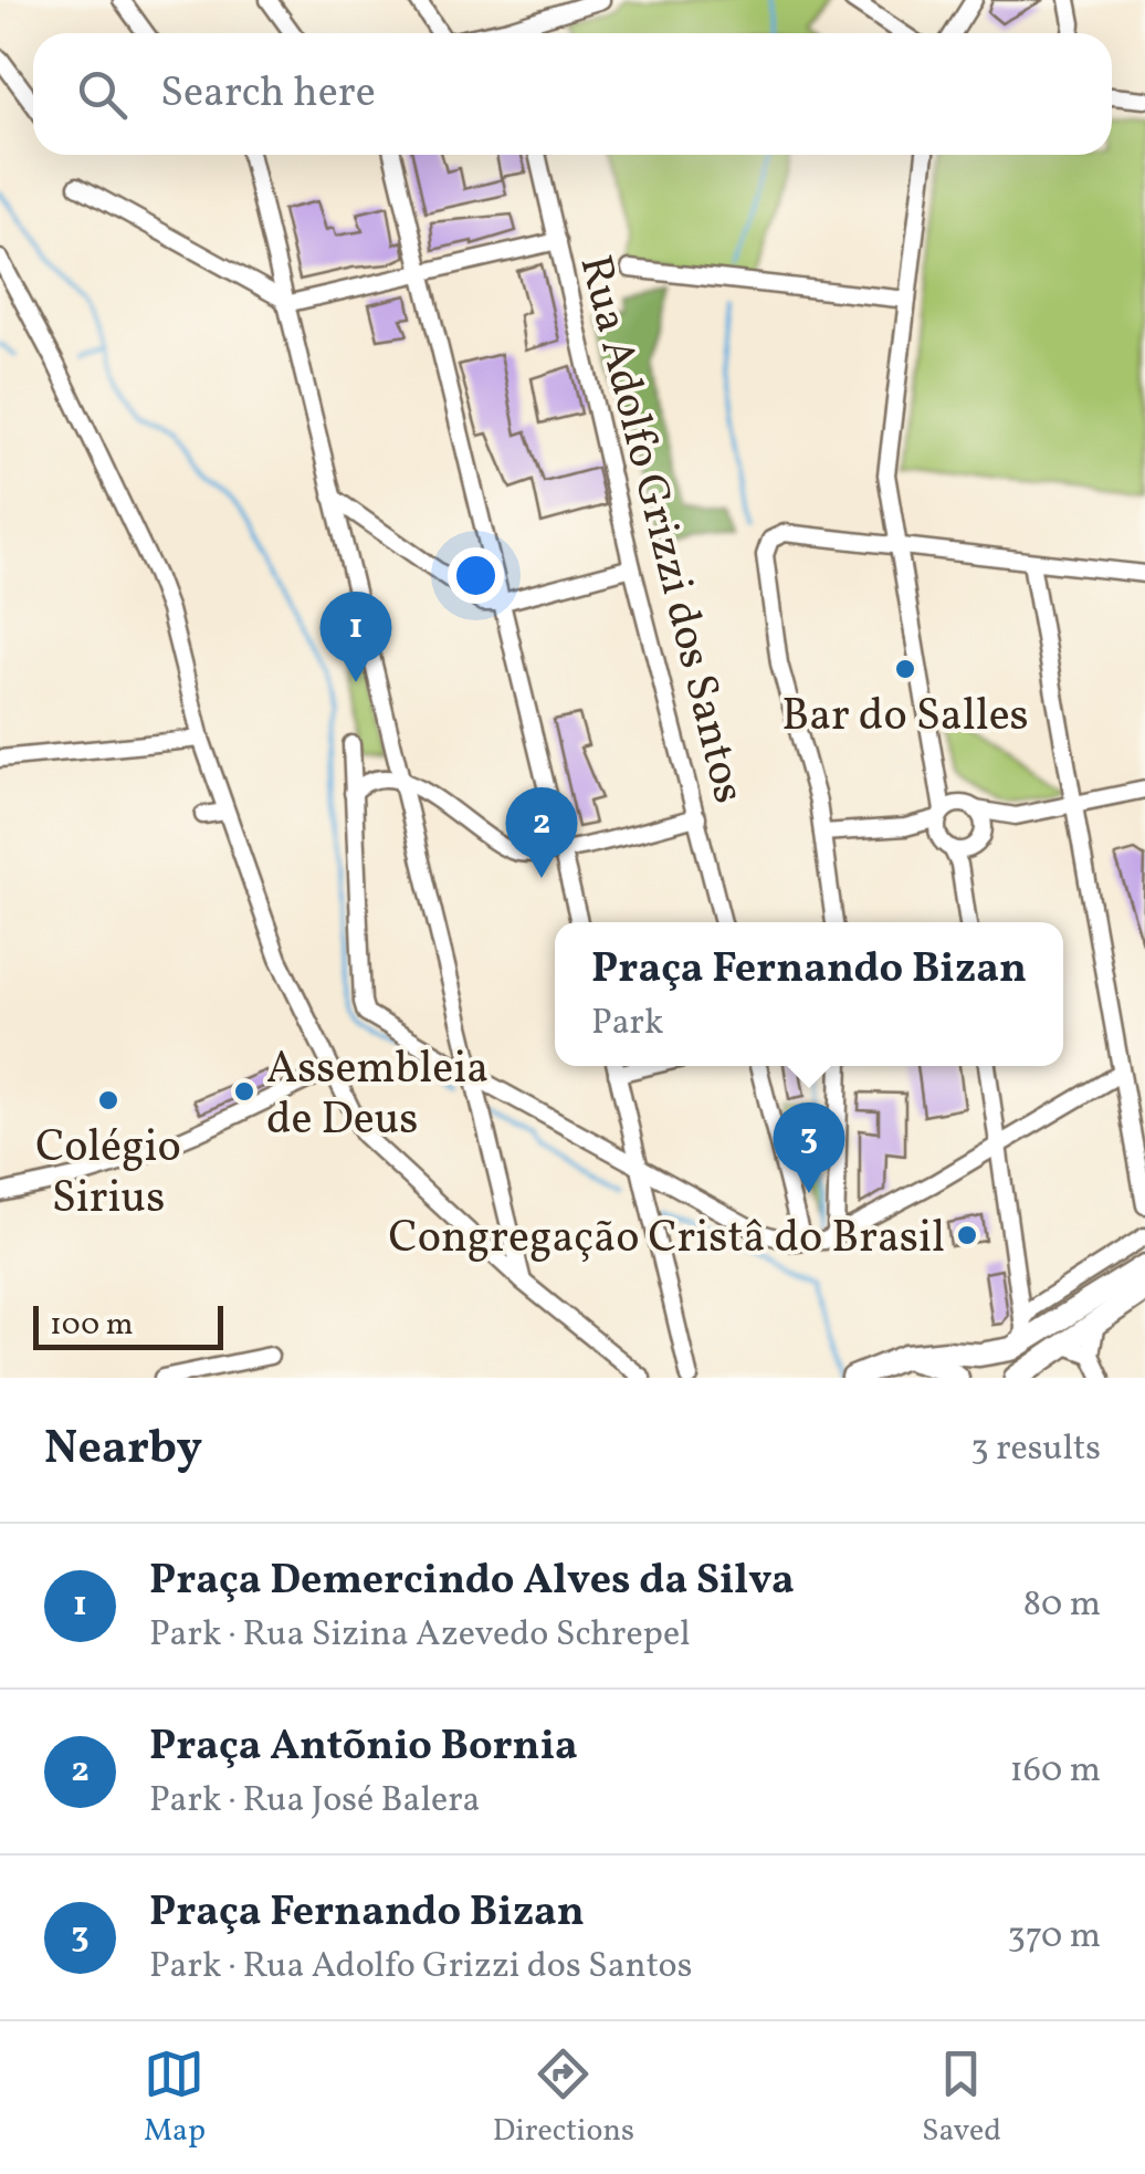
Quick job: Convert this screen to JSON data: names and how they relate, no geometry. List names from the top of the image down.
{
  "streets": {
    "street": ["Rua Adolfo Grizzi dos Santos"]
  },
  "places": [
    "Bar do Salles",
    "Assembleia de Deus",
    "Colégio Sirius",
    "Congregação Cristâ do Brasil"
  ],
  "scale_bar": "100 m",
  "page": {
    "search": "Search here",
    "pins": ["1", "2", "3"],
    "popup": ["Praça Fernando Bizan", "Park"],
    "scale": "100 m",
    "heading": ["Nearby", "3 results"],
    "list": [
      {
        "mark": "1",
        "name": "Praça Demercindo Alves da Silva",
        "note": "Park · Rua Sizina Azevedo Schrepel",
        "value": "80 m"
      },
      {
        "mark": "2",
        "name": "Praça Antõnio Bornia",
        "note": "Park · Rua José Balera",
        "value": "160 m"
      },
      {
        "mark": "3",
        "name": "Praça Fernando Bizan",
        "note": "Park · Rua Adolfo Grizzi dos Santos",
        "value": "370 m"
      }
    ],
    "nav": ["Map", "Directions", "Saved"]
  }
}
